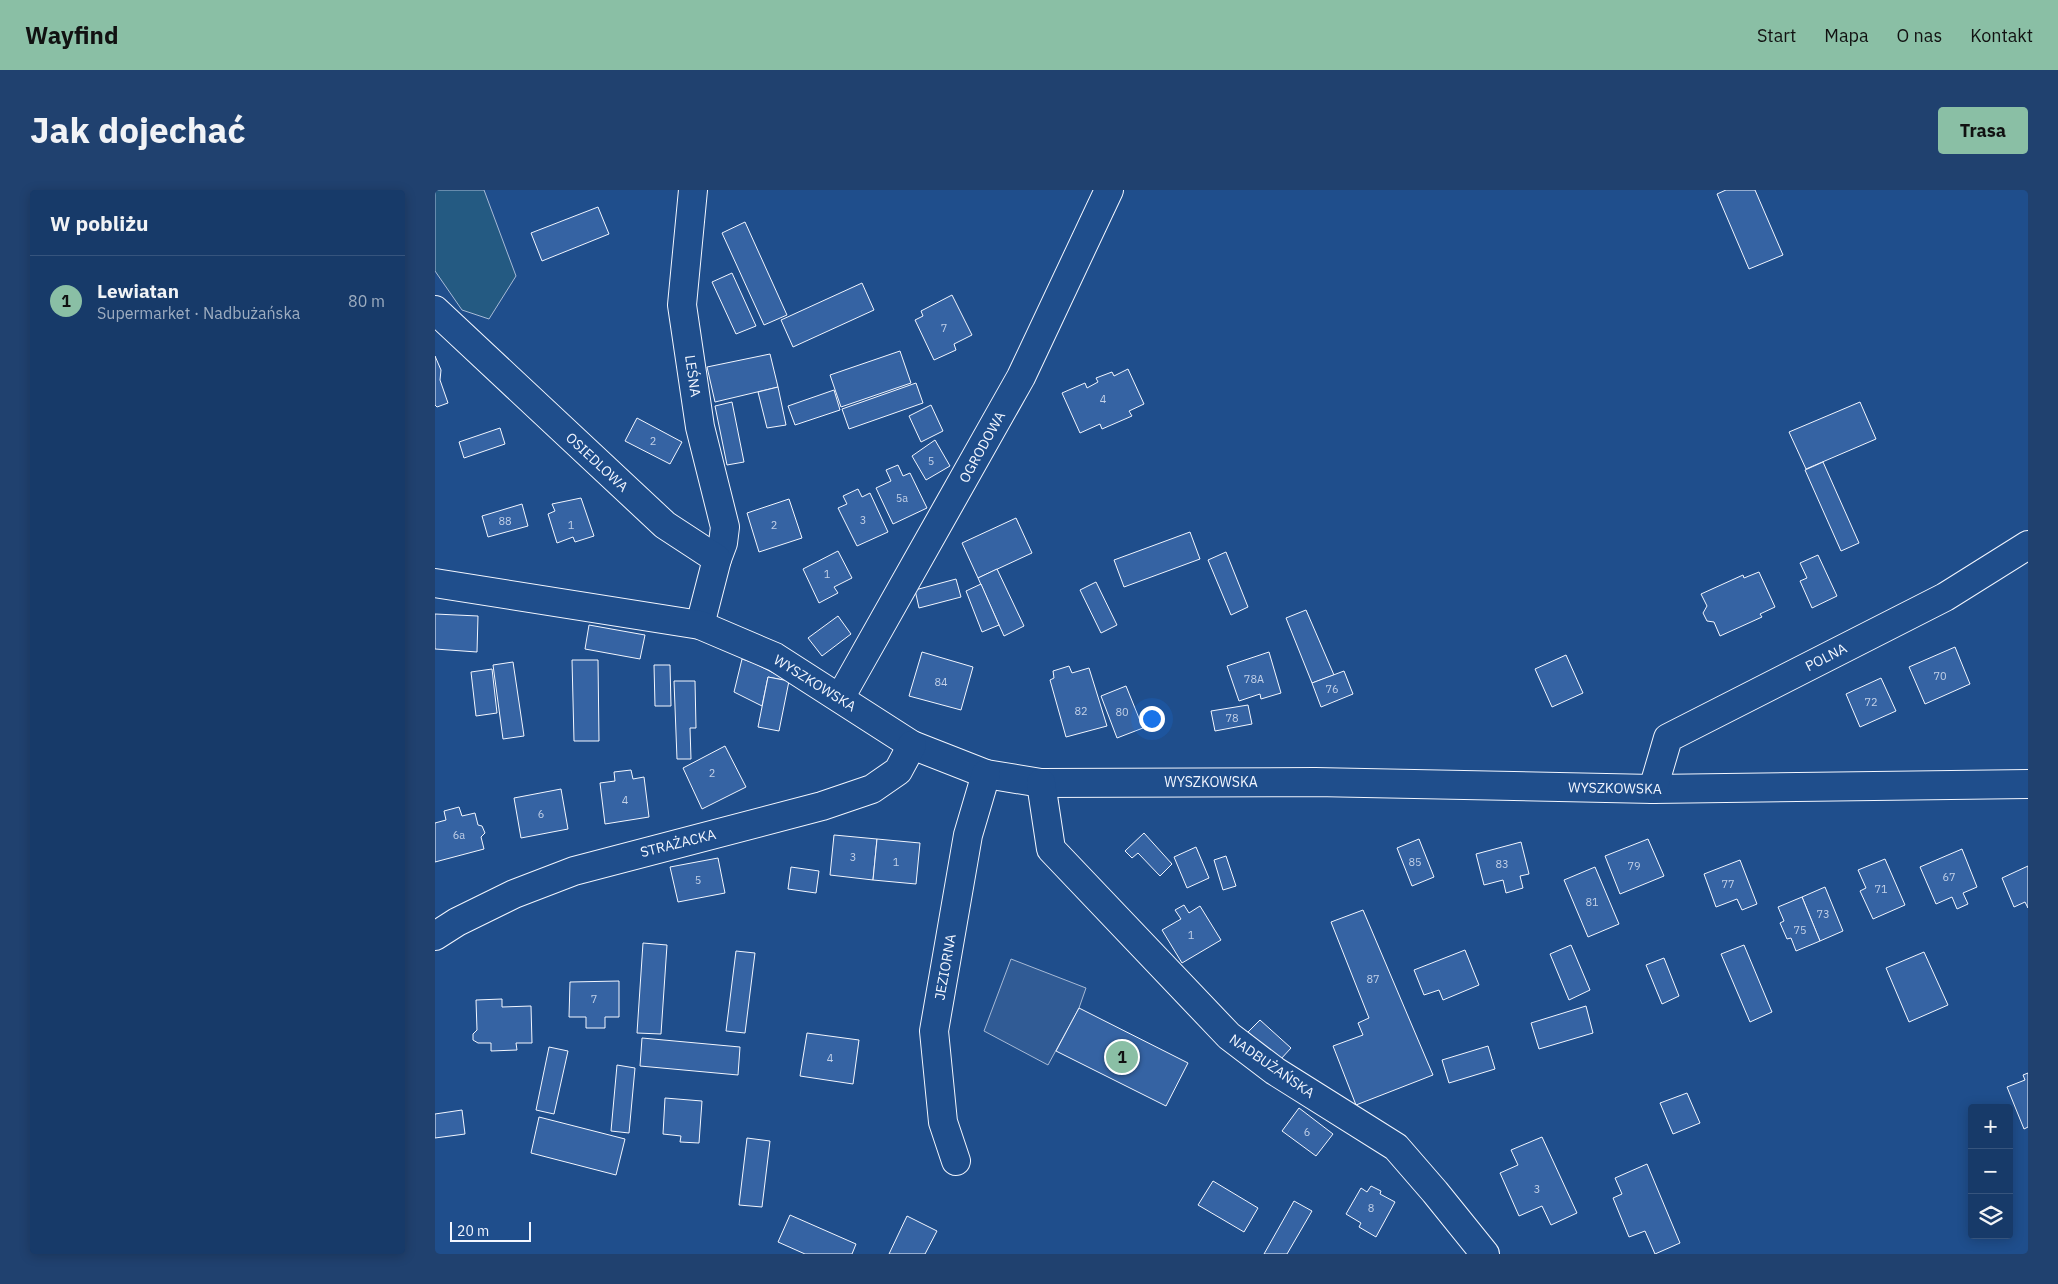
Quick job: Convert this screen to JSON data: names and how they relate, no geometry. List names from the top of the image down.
{
  "streets": {
    "street": [
      "LEŚNA",
      "OGRODOWA",
      "OSIEDLOWA",
      "POLNA",
      "WYSZKOWSKA",
      "STRAŻACKA",
      "JEZIORNA",
      "NADBUŻAŃSKA"
    ]
  },
  "crossings": [
    ["LEŚNA", "OSIEDLOWA"],
    ["OGRODOWA", "WYSZKOWSKA"],
    ["POLNA", "WYSZKOWSKA"],
    ["WYSZKOWSKA", "STRAŻACKA"],
    ["WYSZKOWSKA", "JEZIORNA"],
    ["WYSZKOWSKA", "NADBUŻAŃSKA"]
  ],
  "house_numbers": [
    "7",
    "4",
    "2",
    "5",
    "5a",
    "3",
    "88",
    "1",
    "2",
    "1",
    "70",
    "78A",
    "84",
    "76",
    "72",
    "82",
    "80",
    "78",
    "2",
    "4",
    "6",
    "6a",
    "3",
    "1",
    "85",
    "83",
    "79",
    "67",
    "5",
    "77",
    "71",
    "81",
    "73",
    "75",
    "1",
    "87",
    "7",
    "4",
    "6",
    "3",
    "8"
  ],
  "scale_bar": "20 m",
  "page": {
    "header": "Wayfind",
    "nav": [
      "Start",
      "Mapa",
      "O nas",
      "Kontakt"
    ],
    "title": "Jak dojechać",
    "buttons": "Trasa",
    "heading": "W pobliżu",
    "list": [
      {
        "mark": "1",
        "name": "Lewiatan",
        "note": "Supermarket · Nadbużańska",
        "value": "80 m"
      }
    ],
    "pins": "1",
    "map_buttons": ["+", "−"],
    "scale": "20 m"
  }
}
